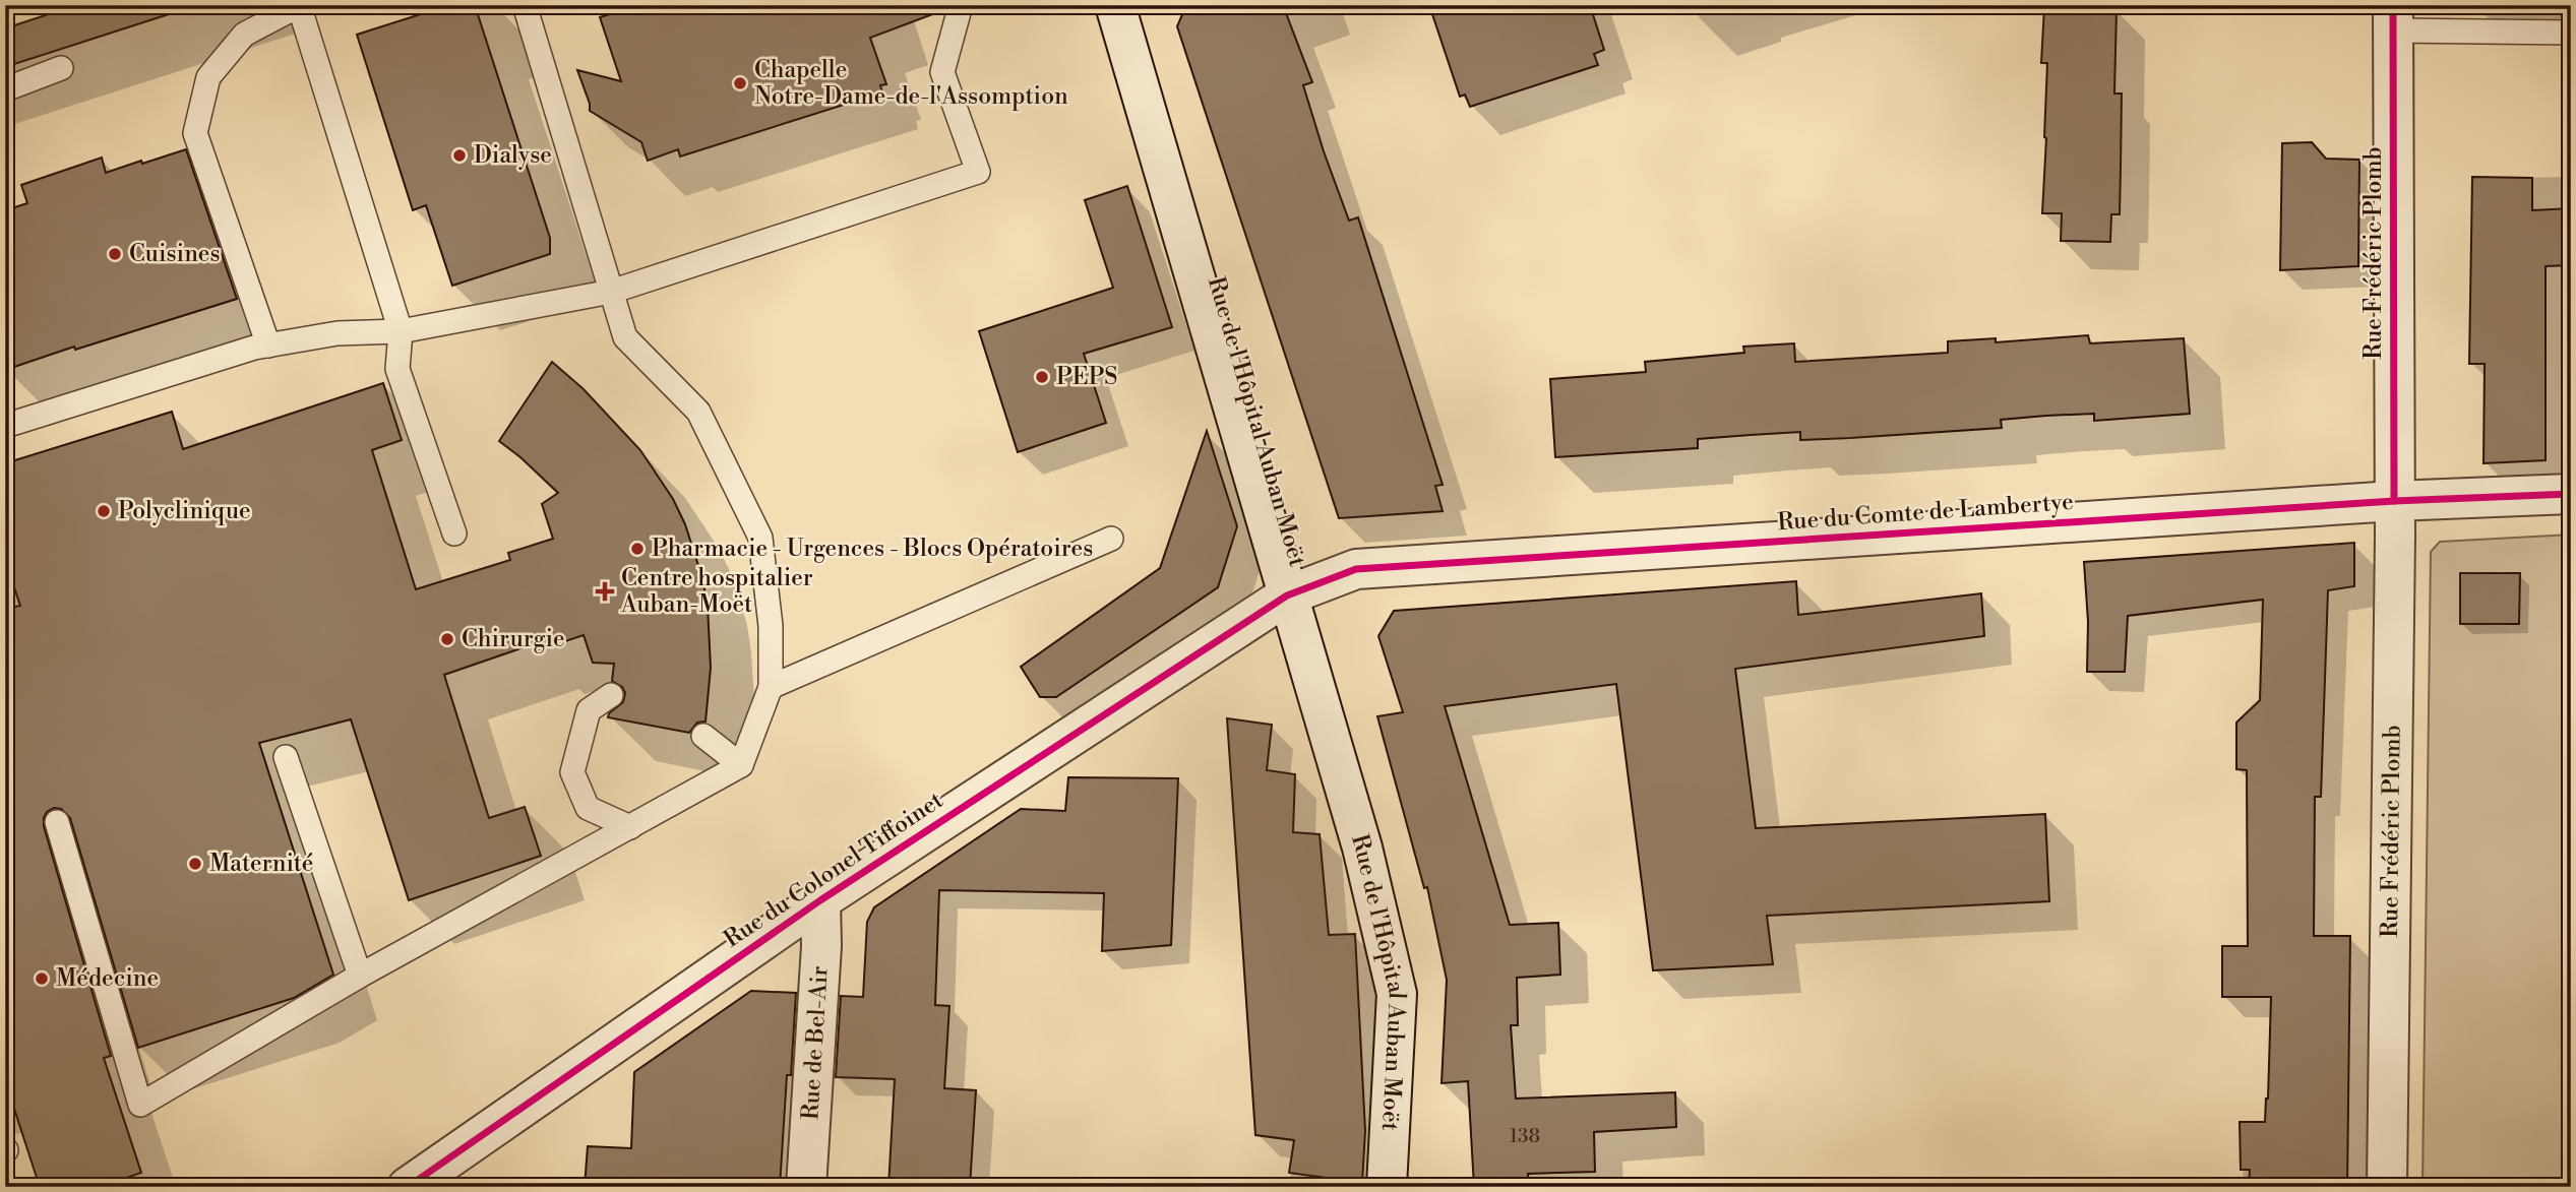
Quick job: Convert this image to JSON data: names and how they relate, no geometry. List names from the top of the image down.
{
  "streets": {
    "street": [
      "Rue Frédéric Plomb",
      "Rue de l'Hôpital Auban Moët",
      "Rue du Comte de Lambertye",
      "Rue du Colonel Tiffoinet",
      "Rue de Bel-Air"
    ]
  },
  "crossings": [
    ["Rue Frédéric Plomb", "Rue du Comte de Lambertye"],
    ["Rue de l'Hôpital Auban Moët", "Rue du Comte de Lambertye"],
    ["Rue de l'Hôpital Auban Moët", "Rue du Colonel Tiffoinet"],
    ["Rue du Comte de Lambertye", "Rue du Colonel Tiffoinet"],
    ["Rue du Colonel Tiffoinet", "Rue de Bel-Air"]
  ],
  "places": {
    "other": [
      "Chapelle Notre-Dame-de-l'Assomption",
      "Dialyse",
      "Cuisines",
      "PEPS",
      "Polyclinique",
      "Pharmacie - Urgences - Blocs Opératoires",
      "Chirurgie",
      "Maternité",
      "Médecine"
    ],
    "health": ["Centre hospitalier Auban-Moët"]
  },
  "house_numbers": ["138"]
}
